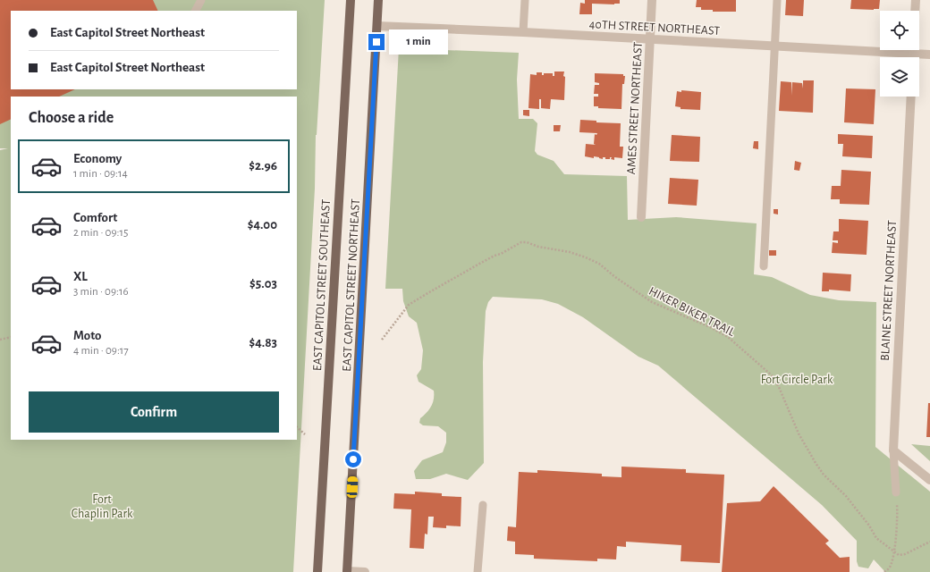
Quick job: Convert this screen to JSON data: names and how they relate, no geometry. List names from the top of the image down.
{
  "streets": {
    "main road": ["EAST CAPITOL STREET SOUTHEAST", "EAST CAPITOL STREET NORTHEAST"],
    "street": ["40TH STREET NORTHEAST", "AMES STREET NORTHEAST", "BLAINE STREET NORTHEAST"],
    "path": ["HIKER BIKER TRAIL"]
  },
  "crossings": [
    ["40TH STREET NORTHEAST", "AMES STREET NORTHEAST"],
    ["40TH STREET NORTHEAST", "EAST CAPITOL STREET NORTHEAST"]
  ],
  "parks": ["Fort Circle Park", "Fort Chaplin Park"],
  "page": {
    "banner": ["East Capitol Street Northeast", "East Capitol Street Northeast"],
    "bubble": "1 min",
    "heading": "Choose a ride",
    "list": [
      {
        "name": "Economy",
        "note": "1 min · 09:14",
        "value": "$2.96"
      },
      {
        "name": "Comfort",
        "note": "2 min · 09:15",
        "value": "$4.00"
      },
      {
        "name": "XL",
        "note": "3 min · 09:16",
        "value": "$5.03"
      },
      {
        "name": "Moto",
        "note": "4 min · 09:17",
        "value": "$4.83"
      }
    ],
    "buttons": "Confirm"
  }
}
